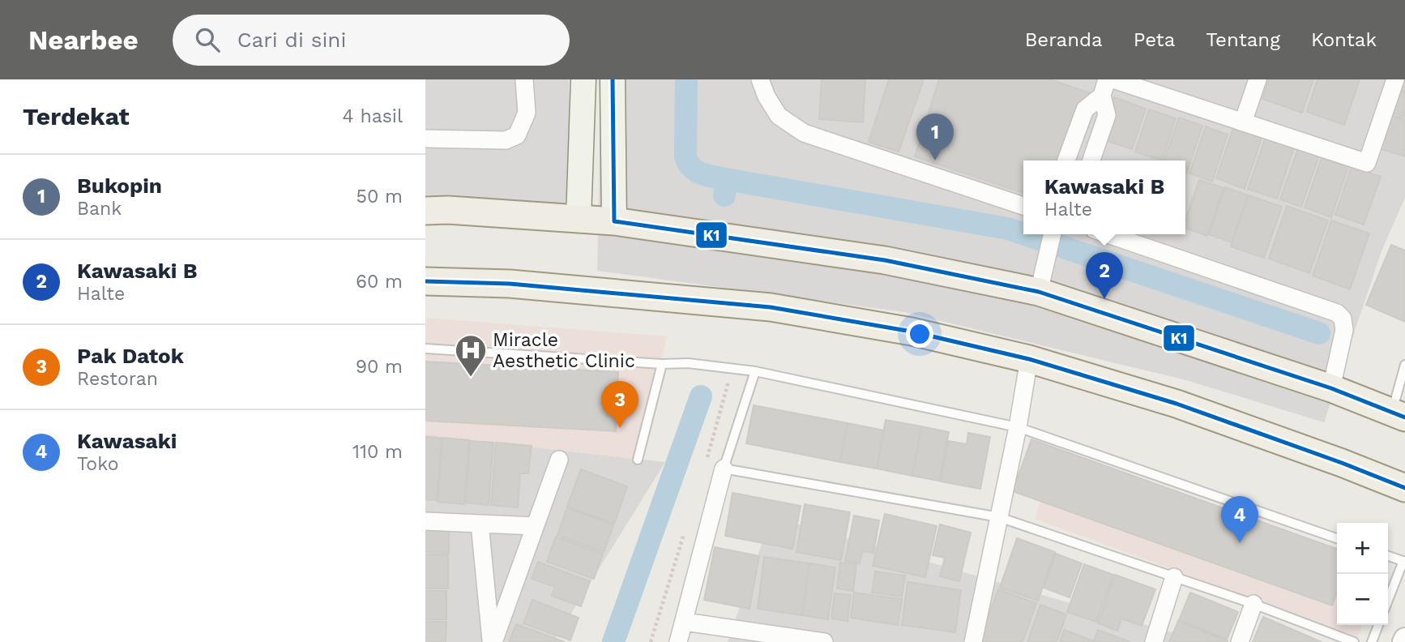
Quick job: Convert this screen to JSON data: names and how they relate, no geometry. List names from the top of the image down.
{
  "places": {
    "hospital": ["Miracle Aesthetic Clinic"]
  },
  "lines": ["transit line K1"],
  "page": {
    "header": "Nearbee",
    "search": "Cari di sini",
    "nav": [
      "Beranda",
      "Peta",
      "Tentang",
      "Kontak"
    ],
    "heading": ["Terdekat", "4 hasil"],
    "pins": [
      "1",
      "2",
      "3",
      "4"
    ],
    "list": [
      {
        "mark": "1",
        "name": "Bukopin",
        "note": "Bank",
        "value": "50 m"
      },
      {
        "mark": "2",
        "name": "Kawasaki B",
        "note": "Halte",
        "value": "60 m"
      },
      {
        "mark": "3",
        "name": "Pak Datok",
        "note": "Restoran",
        "value": "90 m"
      },
      {
        "mark": "4",
        "name": "Kawasaki",
        "note": "Toko",
        "value": "110 m"
      }
    ],
    "popup": ["Kawasaki B", "Halte"],
    "map_buttons": ["+", "−"]
  }
}
